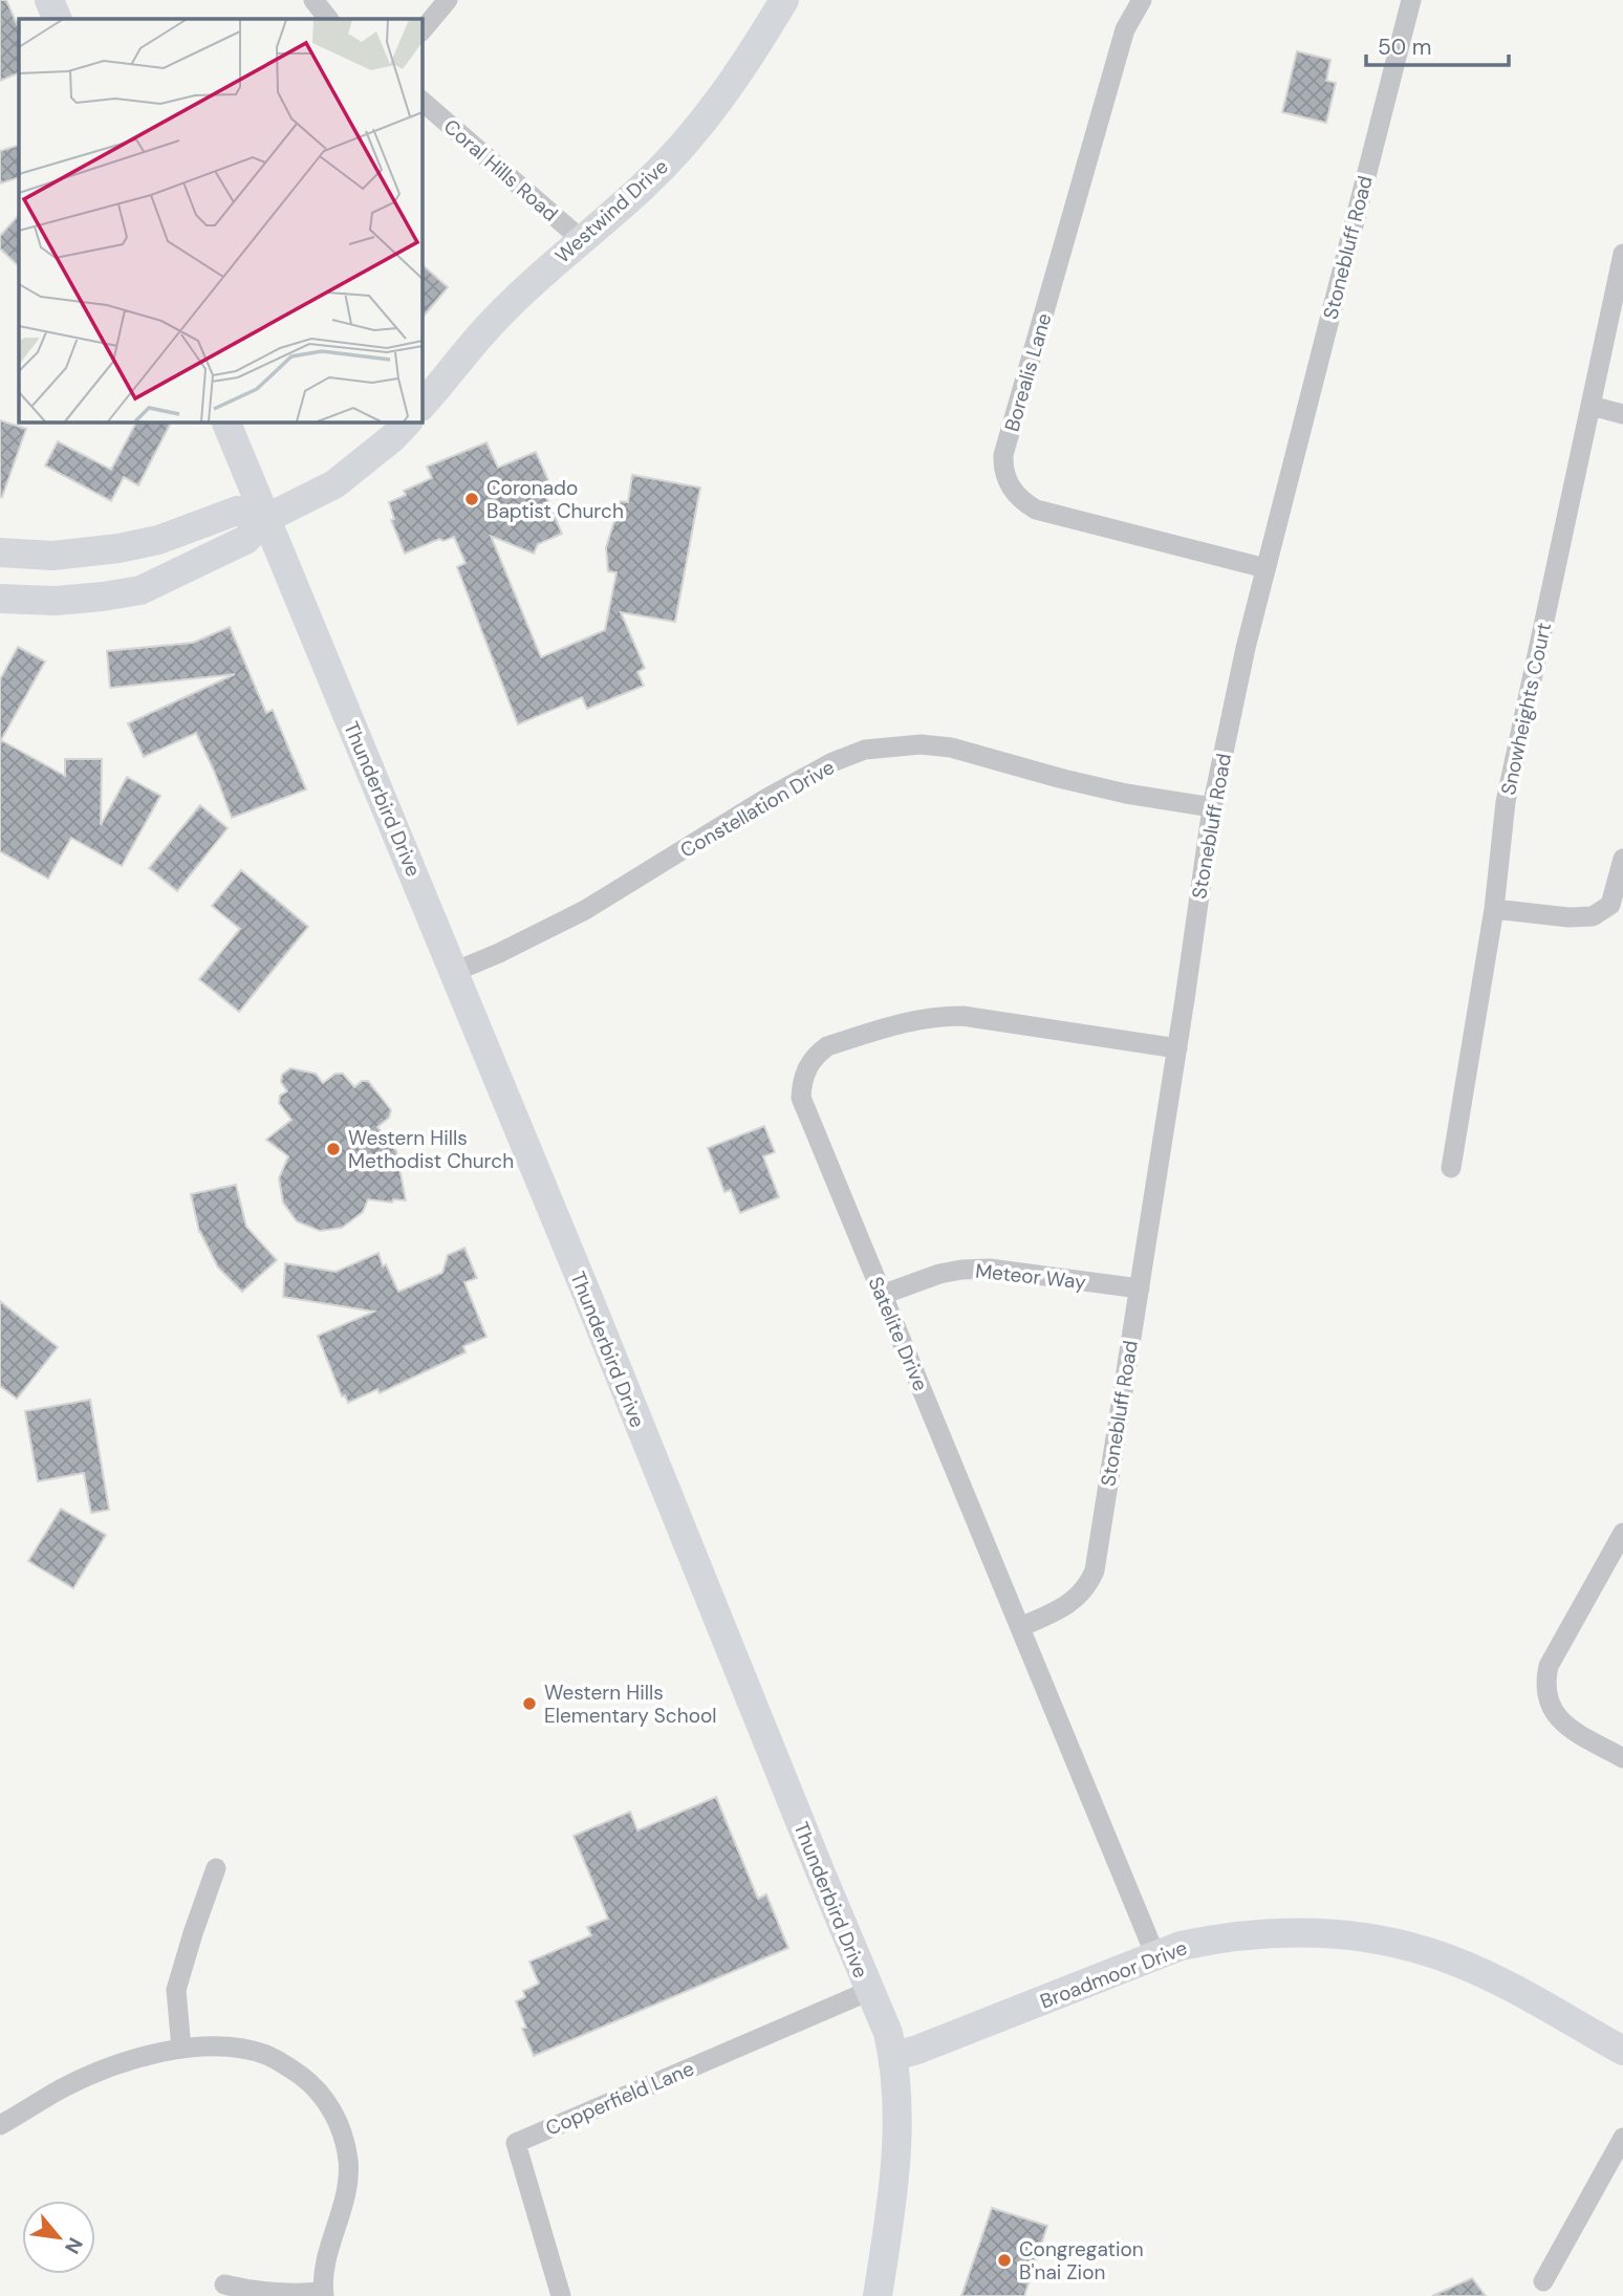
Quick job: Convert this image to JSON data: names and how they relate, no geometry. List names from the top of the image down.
{
  "streets": {
    "street": [
      "Coral Hills Road",
      "Westwind Drive",
      "Stonebluff Road",
      "Borealis Lane",
      "Snowheights Court",
      "Thunderbird Drive",
      "Constellation Drive",
      "Meteor Way",
      "Satelite Drive",
      "Broadmoor Drive",
      "Copperfield Lane"
    ]
  },
  "crossings": [
    ["Coral Hills Road", "Westwind Drive"],
    ["Stonebluff Road", "Borealis Lane"],
    ["Stonebluff Road", "Constellation Drive"],
    ["Stonebluff Road", "Meteor Way"],
    ["Stonebluff Road", "Satelite Drive"],
    ["Thunderbird Drive", "Constellation Drive"],
    ["Thunderbird Drive", "Broadmoor Drive"],
    ["Thunderbird Drive", "Copperfield Lane"],
    ["Meteor Way", "Satelite Drive"],
    ["Satelite Drive", "Broadmoor Drive"]
  ],
  "places": [
    "Coronado Baptist Church",
    "Western Hills Methodist Church",
    "Western Hills Elementary School",
    "Congregation B'nai Zion"
  ],
  "scale_bar": "50 m",
  "north": "bottom right"
}
